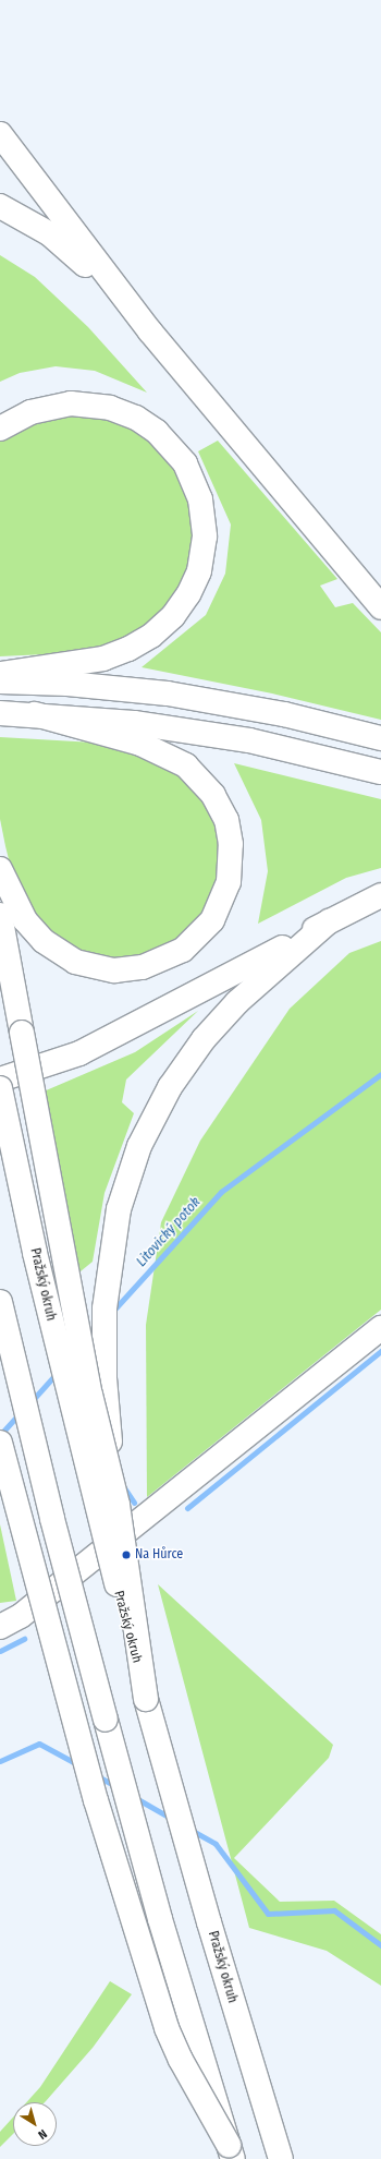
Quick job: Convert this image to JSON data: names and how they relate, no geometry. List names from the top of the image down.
{
  "streets": {
    "main road": ["Pražský okruh"]
  },
  "water": ["Litovický potok"],
  "places": ["Na Hůrce"],
  "north": "bottom right"
}
